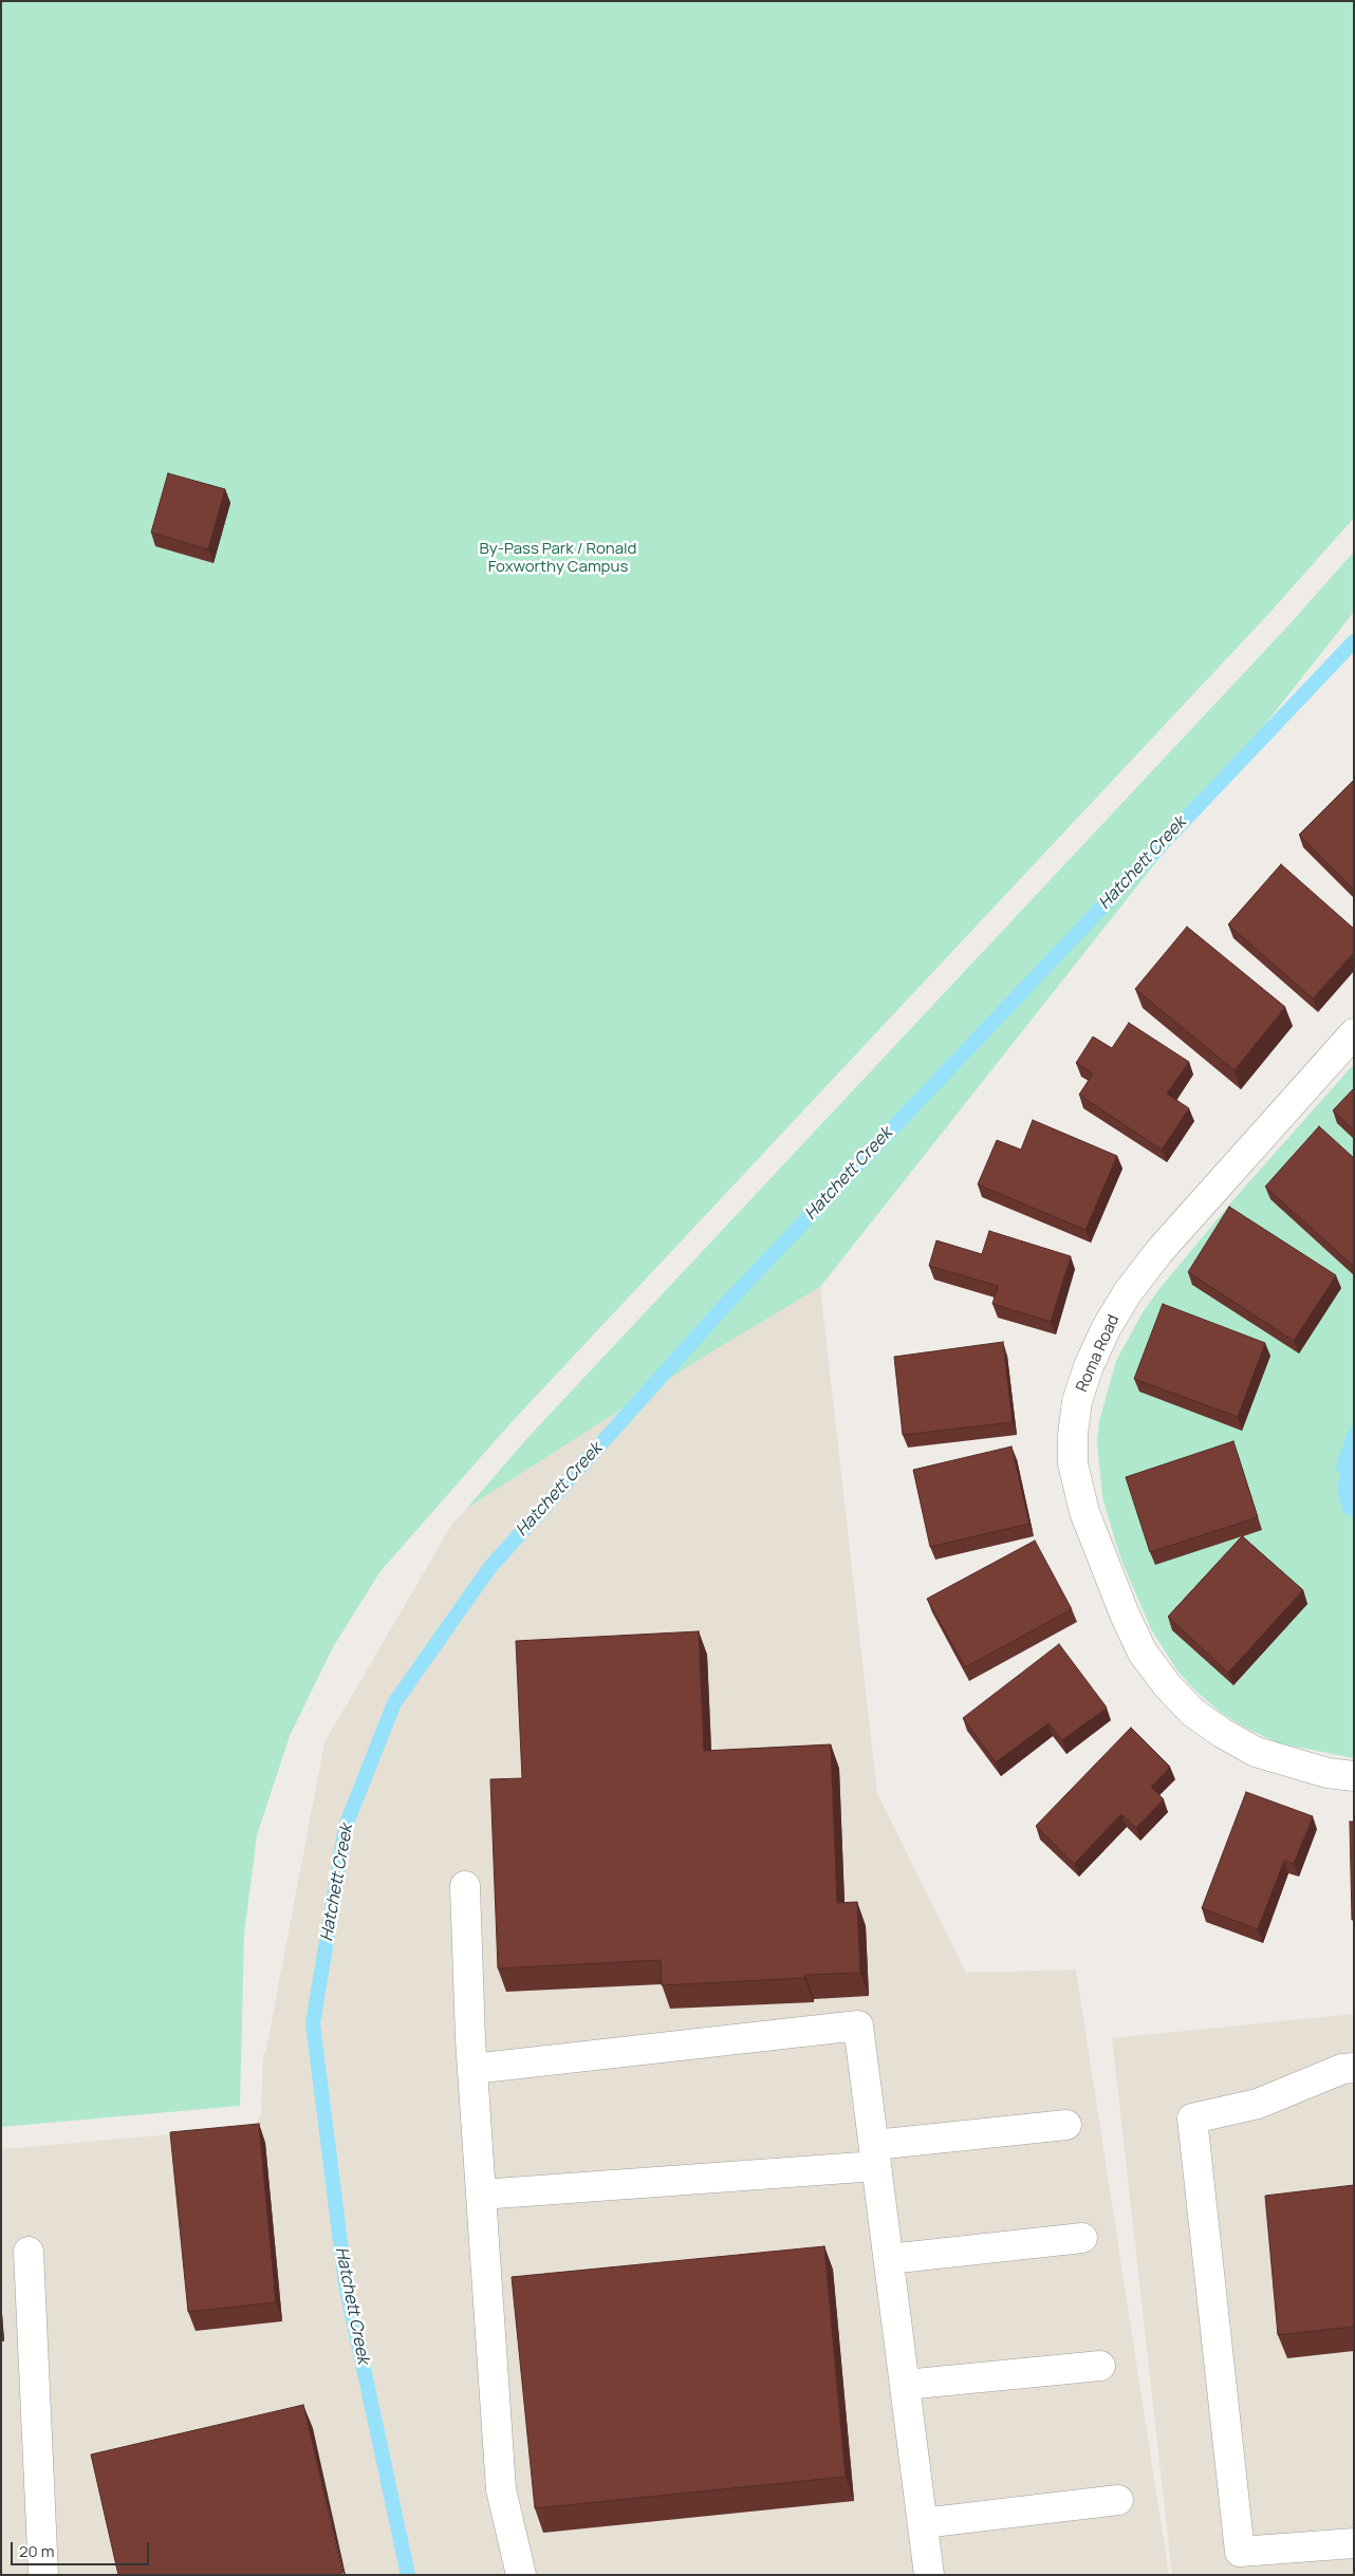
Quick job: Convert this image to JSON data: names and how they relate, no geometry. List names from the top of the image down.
{
  "streets": {
    "street": ["Roma Road"]
  },
  "water": ["Hatchett Creek"],
  "parks": ["By-Pass Park / Ronald Foxworthy Campus"],
  "scale_bar": "20 m"
}
